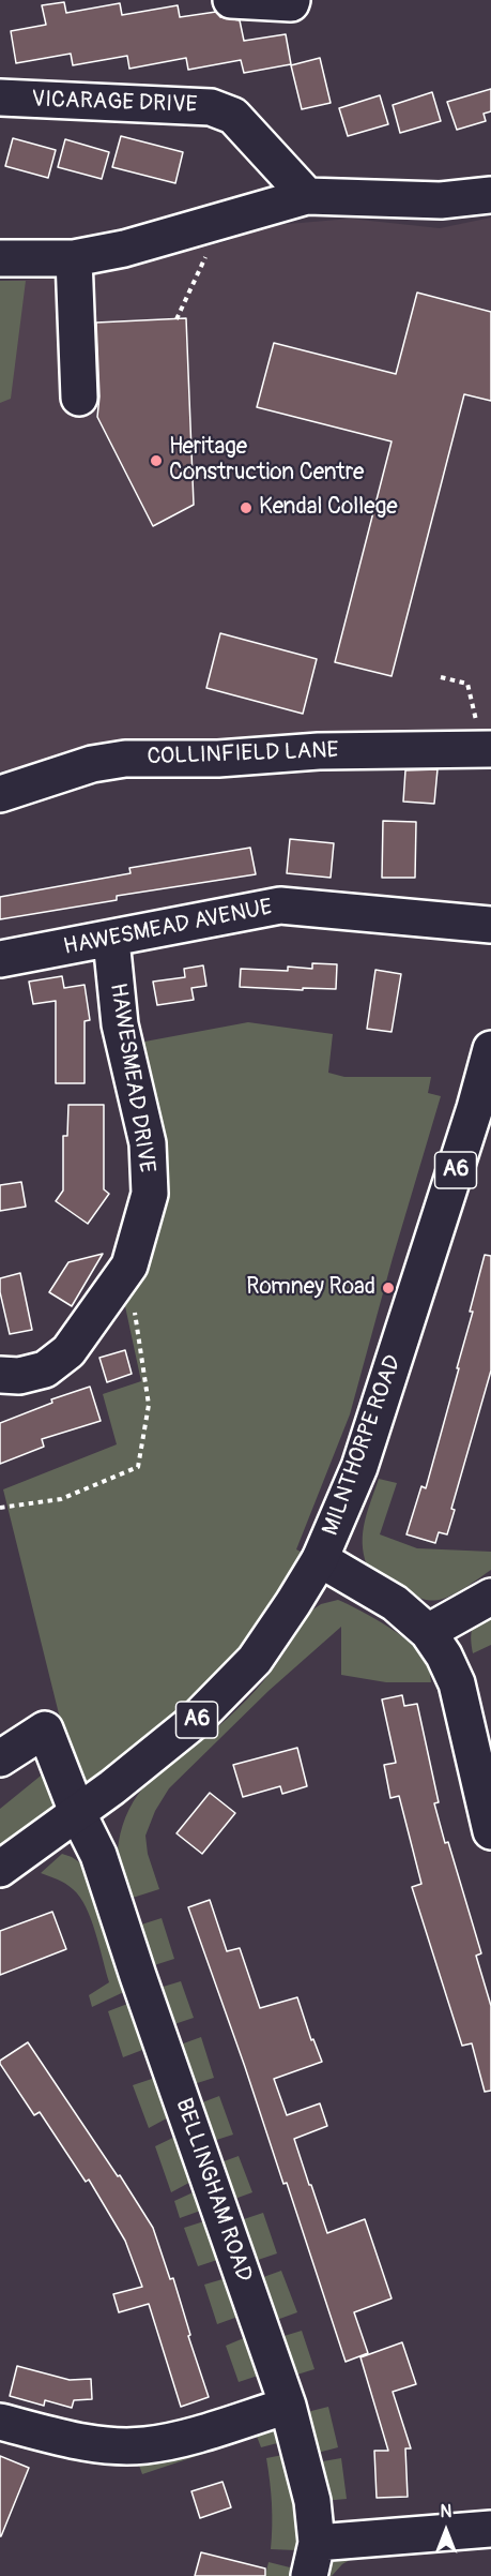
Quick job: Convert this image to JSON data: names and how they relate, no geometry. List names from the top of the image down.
{
  "streets": {
    "main road": [
      "VICARAGE DRIVE",
      "COLLINFIELD LANE",
      "HAWESMEAD AVENUE",
      "HAWESMEAD DRIVE",
      "A6",
      "MILNTHORPE ROAD",
      "BELLINGHAM ROAD"
    ]
  },
  "crossings": [
    ["HAWESMEAD AVENUE", "HAWESMEAD DRIVE"],
    ["MILNTHORPE ROAD", "BELLINGHAM ROAD"]
  ],
  "places": ["Heritage Construction Centre", "Kendal College", "Romney Road"],
  "north": "top"
}
